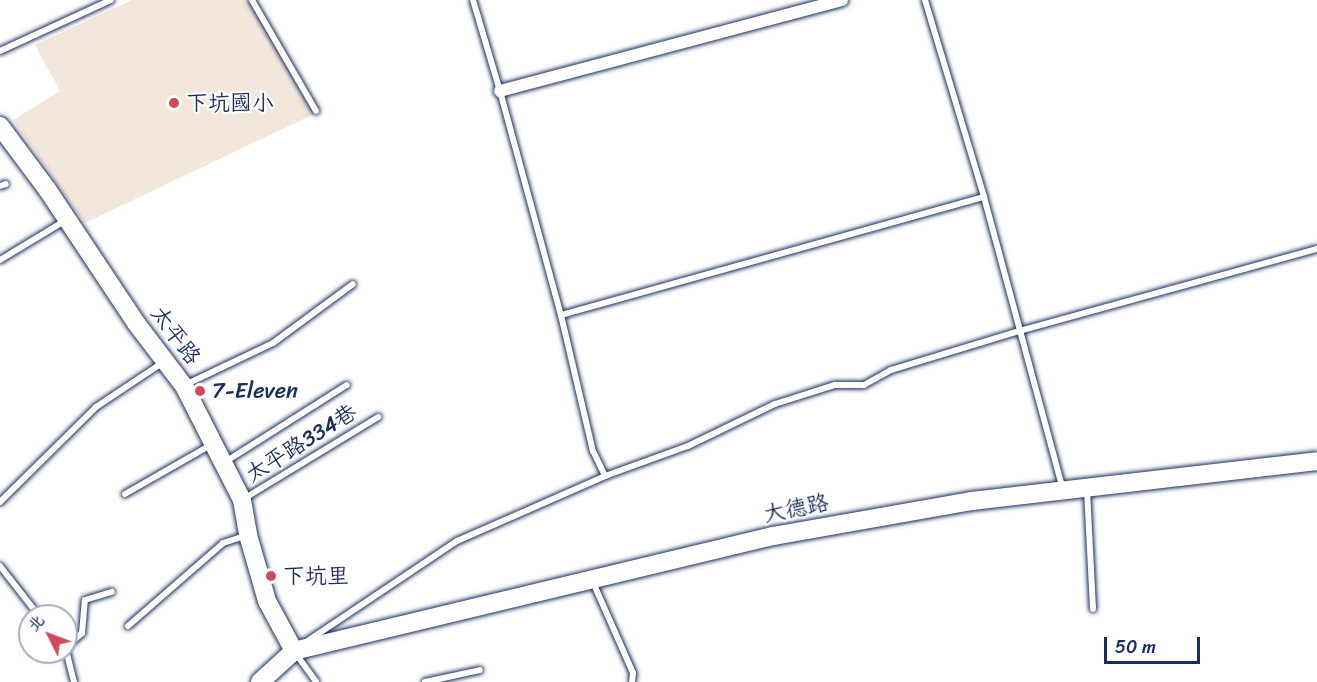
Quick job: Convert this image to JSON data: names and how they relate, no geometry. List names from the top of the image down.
{
  "streets": {
    "street": ["太平路", "大德路"],
    "lane": ["太平路334巷"]
  },
  "crossings": [
    ["太平路", "太平路334巷"],
    ["太平路", "大德路"]
  ],
  "places": ["下坑國小", "7-Eleven", "下坑里"],
  "scale_bar": "50 m",
  "north": "top left"
}
